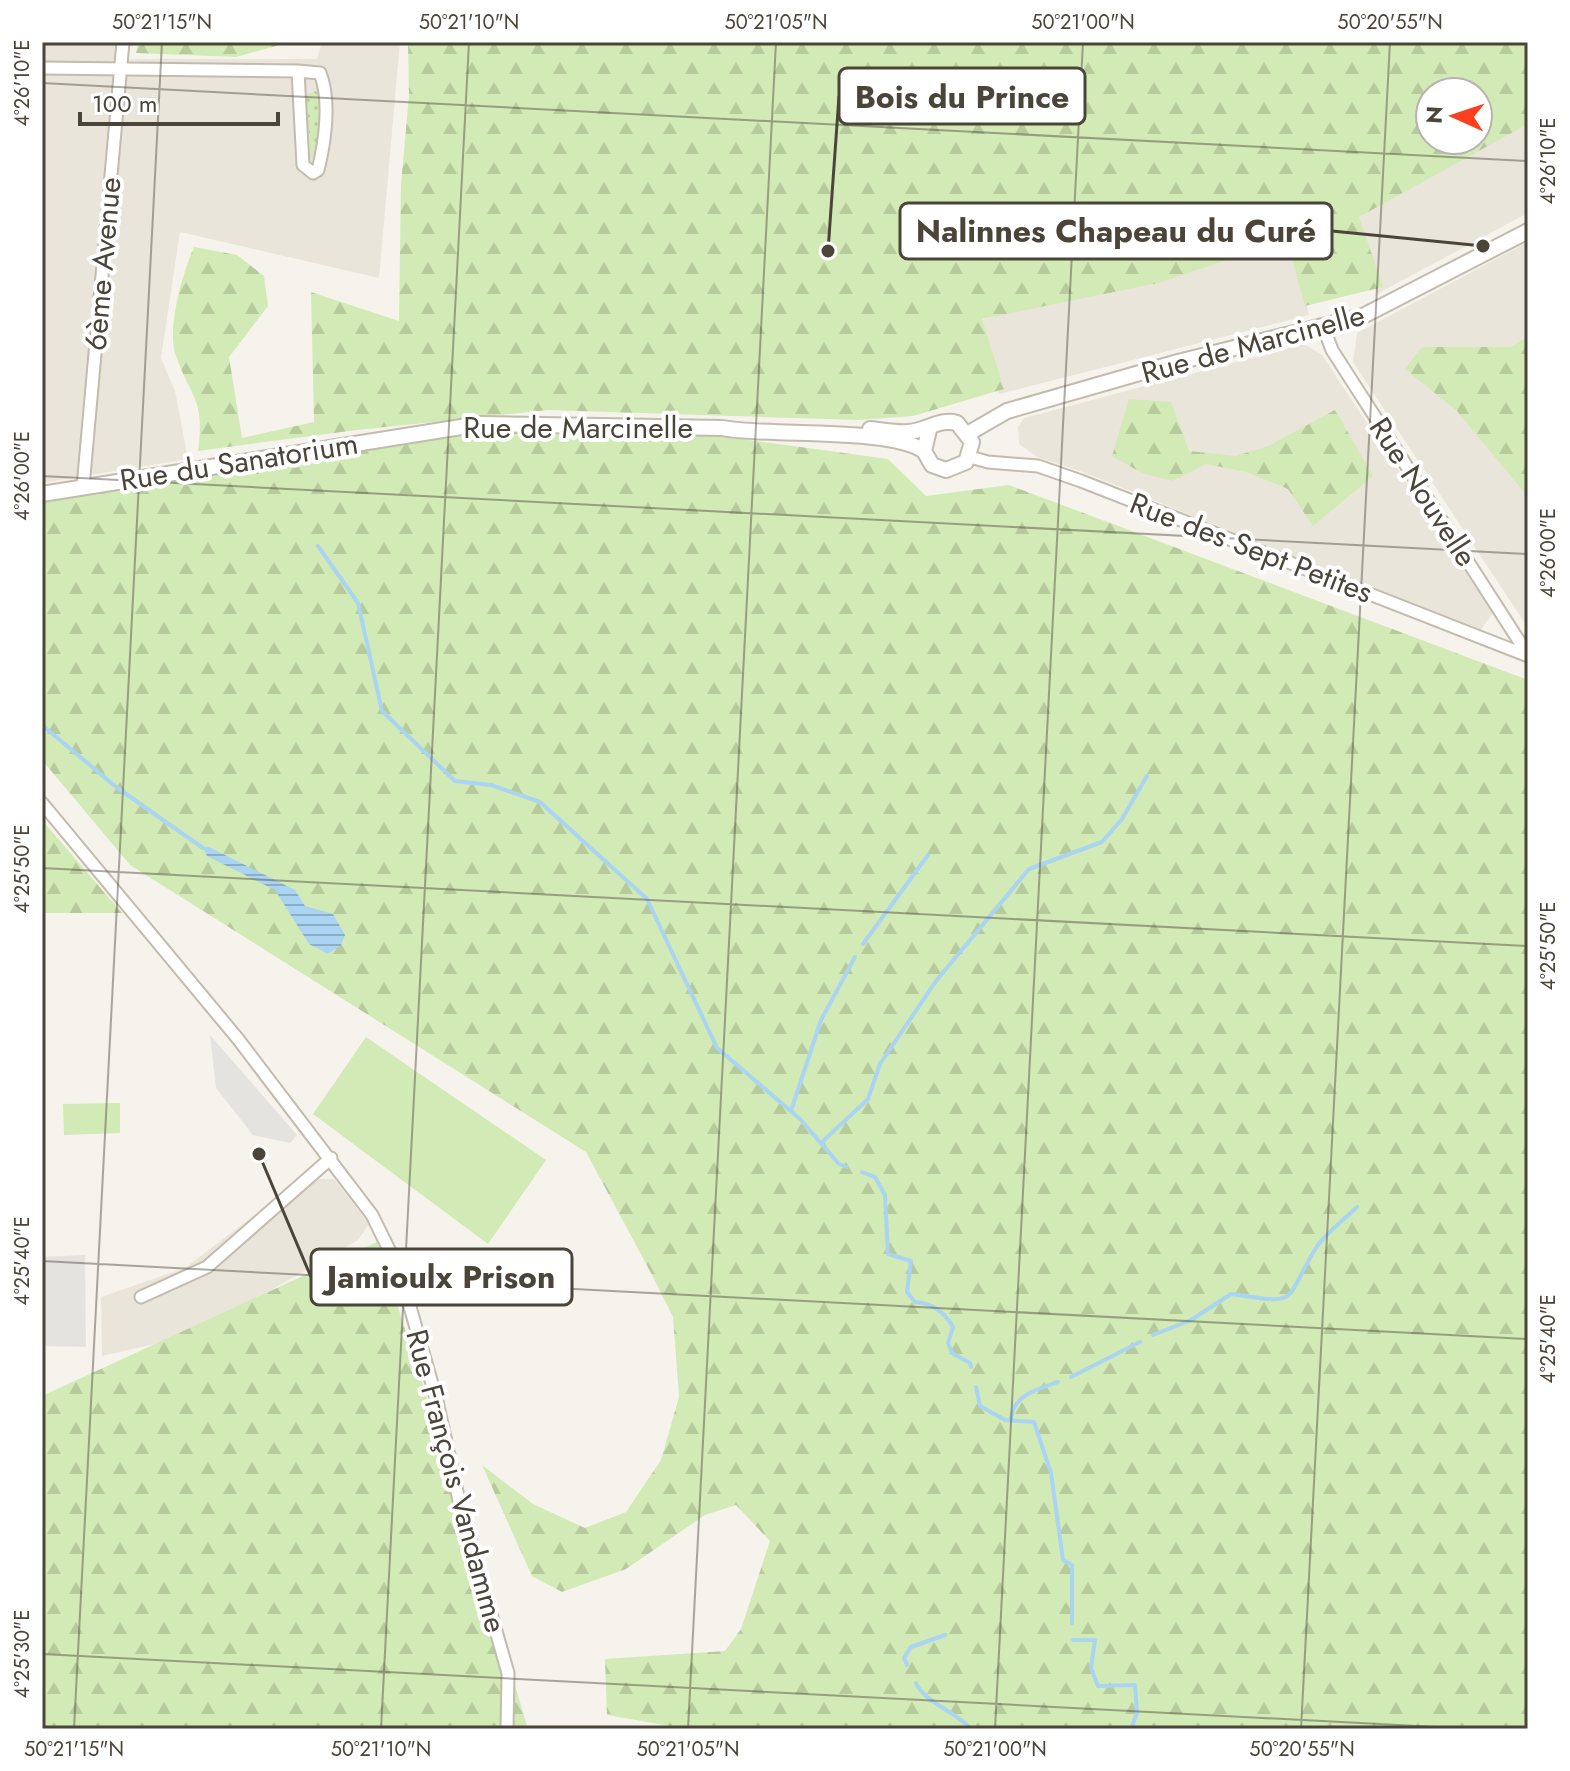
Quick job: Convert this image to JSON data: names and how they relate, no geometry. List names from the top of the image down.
{
  "streets": {
    "street": [
      "6ème Avenue",
      "Rue de Marcinelle",
      "Rue du Sanatorium",
      "Rue Nouvelle",
      "Rue des Sept Petites",
      "Rue François Vandamme"
    ]
  },
  "crossings": [
    ["6ème Avenue", "Rue du Sanatorium"],
    ["Rue de Marcinelle", "Rue du Sanatorium"],
    ["Rue de Marcinelle", "Rue Nouvelle"],
    ["Rue de Marcinelle", "Rue des Sept Petites"],
    ["Rue Nouvelle", "Rue des Sept Petites"]
  ],
  "places": ["Nalinnes Chapeau du Curé", "Bois du Prince", "Jamioulx Prison"],
  "scale_bar": "100 m",
  "north": "left",
  "coordinates": [
    "50°21'15\"N",
    "50°21'10\"N",
    "50°21'05\"N",
    "50°21'00\"N",
    "50°20'55\"N",
    "4°26'10\"E",
    "4°26'00\"E",
    "4°25'50\"E",
    "4°25'40\"E",
    "4°25'30\"E"
  ]
}
